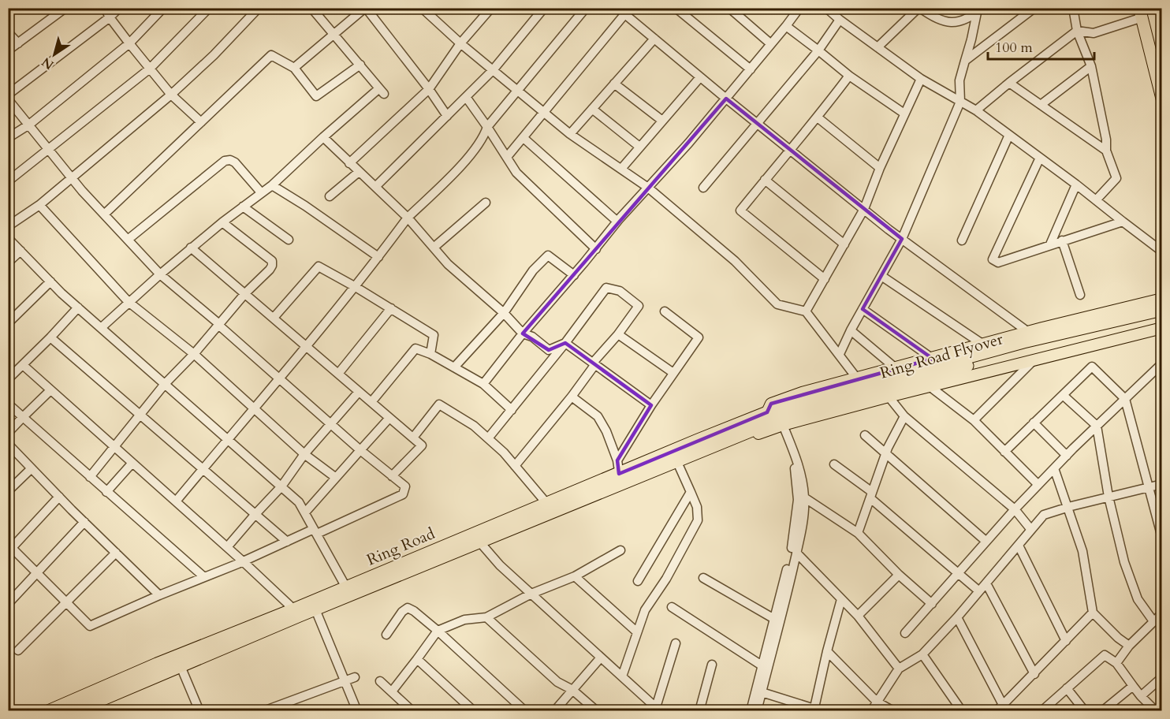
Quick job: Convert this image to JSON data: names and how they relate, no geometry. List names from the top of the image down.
{
  "streets": {
    "highway": ["Ring Road Flyover", "Ring Road"]
  },
  "crossings": [
    ["Ring Road Flyover", "Ring Road"]
  ],
  "scale_bar": "100 m",
  "north": "bottom left"
}
